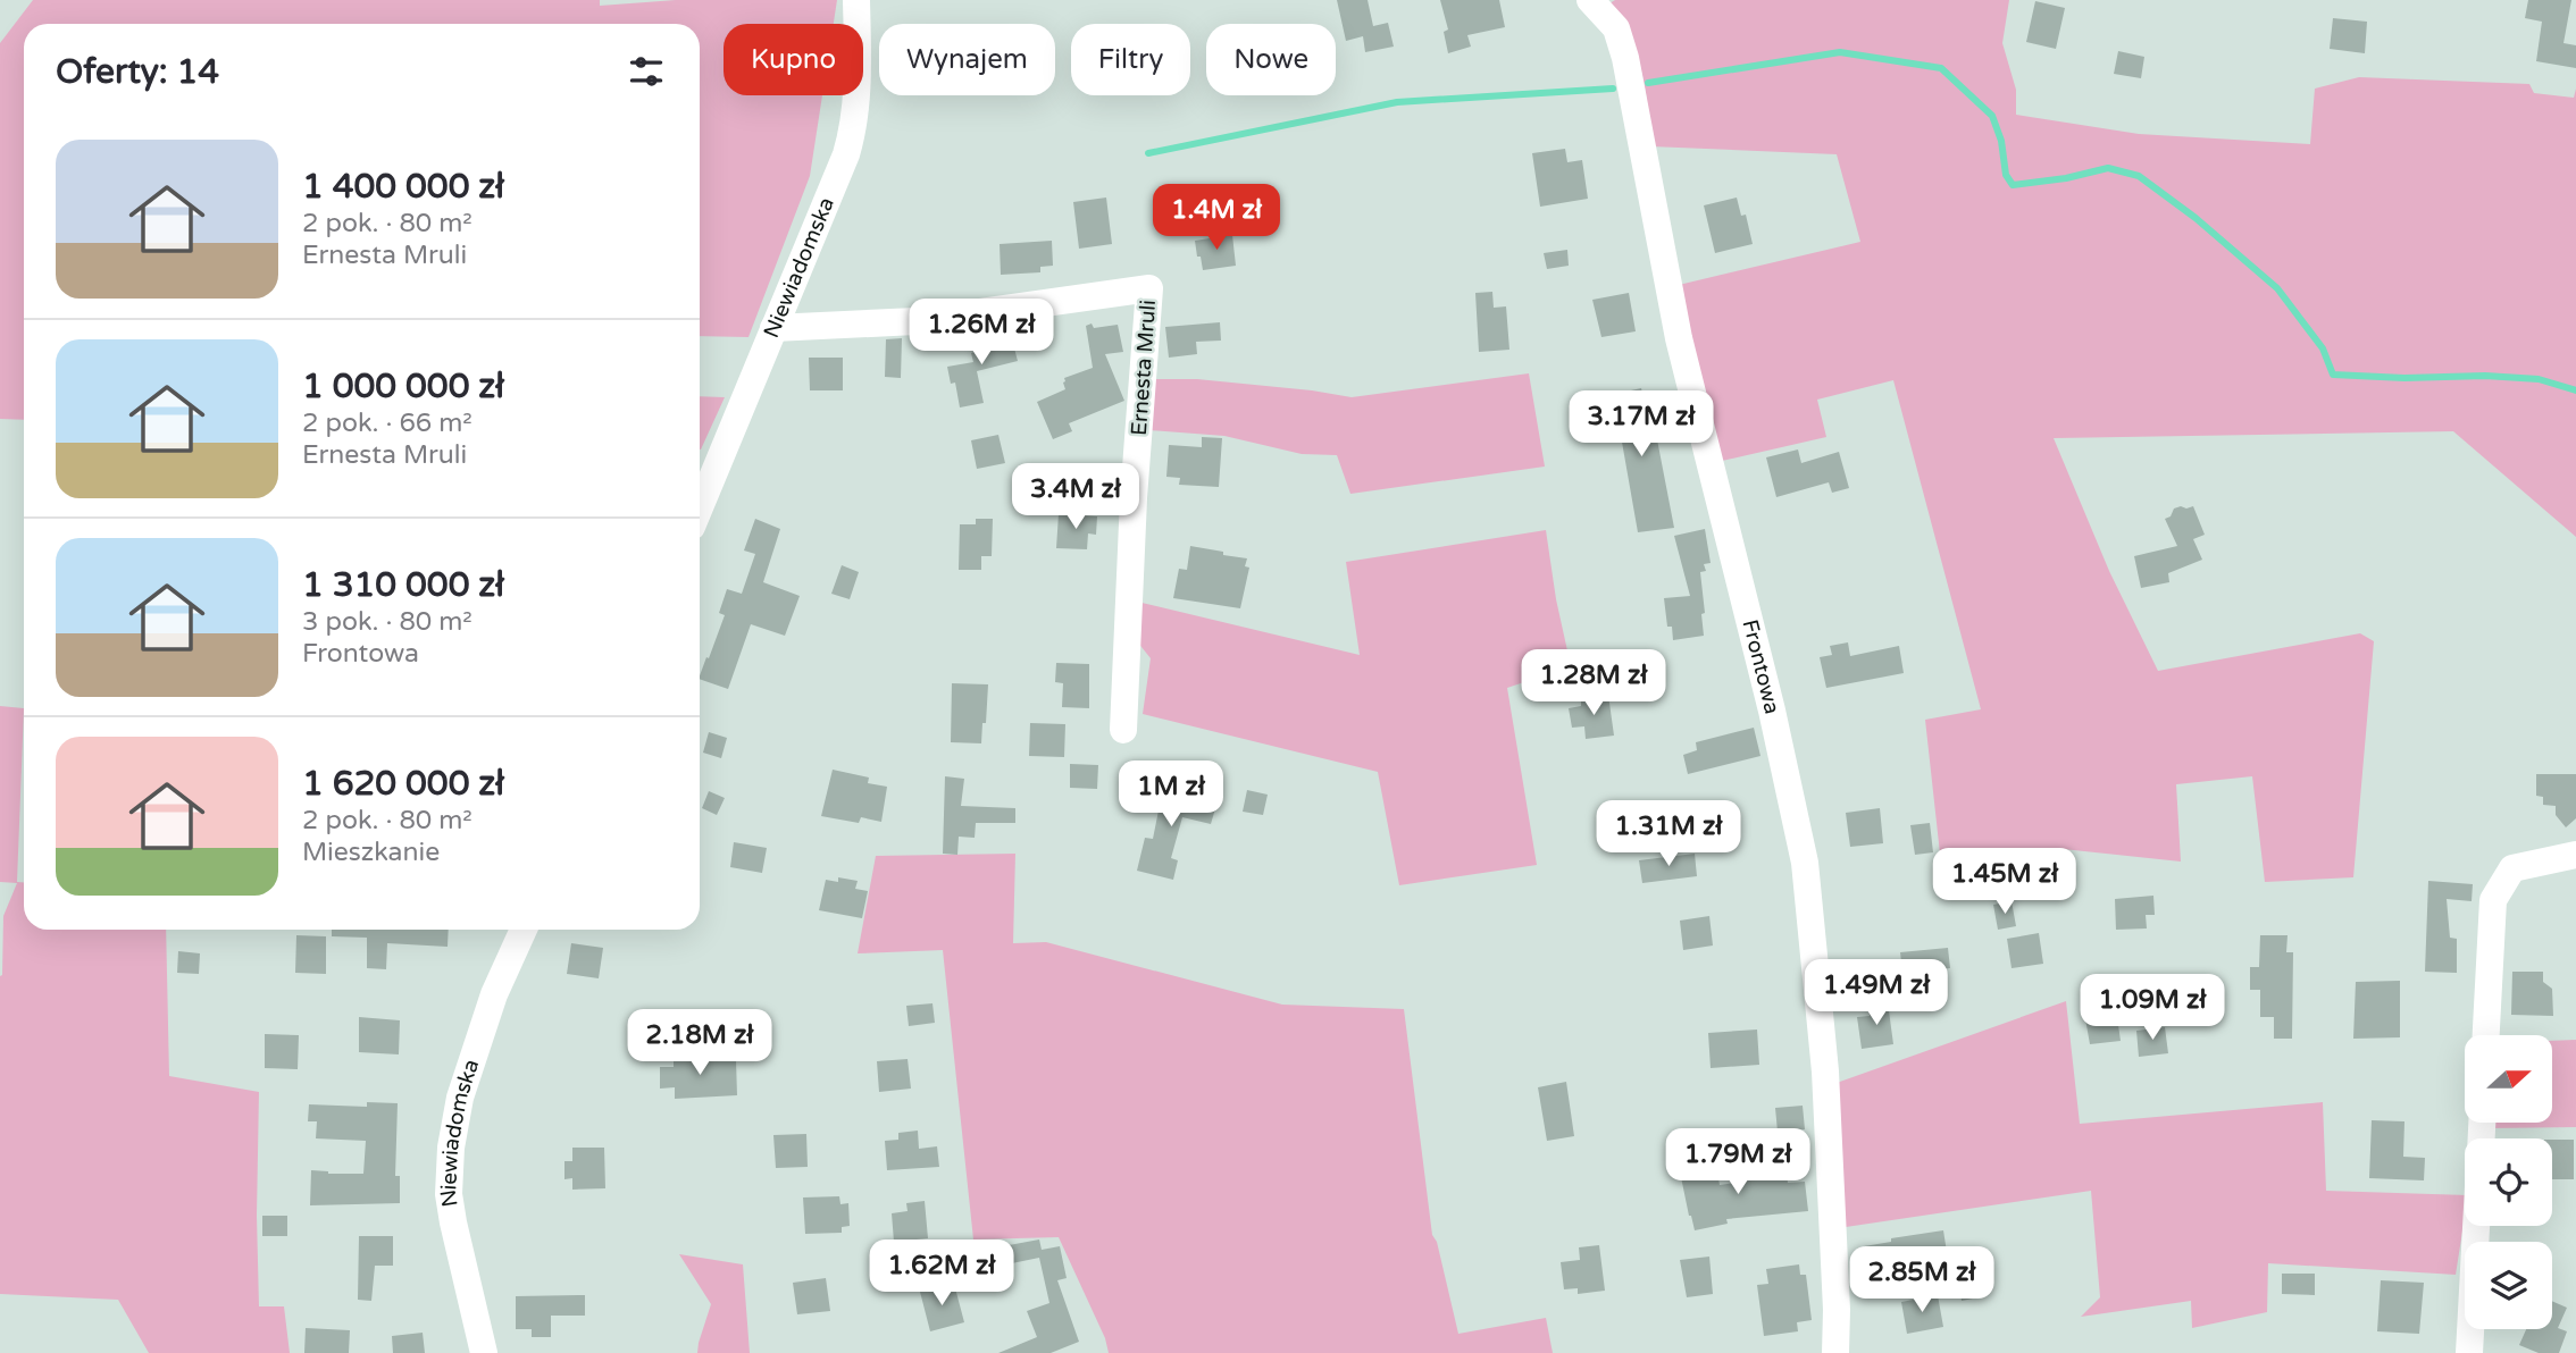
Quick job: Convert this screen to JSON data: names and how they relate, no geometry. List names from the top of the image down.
{
  "streets": {
    "street": ["Niewiadomska", "Ernesta Mruli", "Frontowa"]
  },
  "crossings": [
    ["Niewiadomska", "Ernesta Mruli"]
  ],
  "north": "right",
  "page": {
    "chip": [
      "Kupno",
      "Wynajem",
      "Filtry",
      "Nowe"
    ],
    "heading": "Oferty: 14",
    "list": [
      {
        "name": "1 400 000 zł",
        "note": "2 pok. · 80 m² · Ernesta Mruli"
      },
      {
        "name": "1 000 000 zł",
        "note": "2 pok. · 66 m² · Ernesta Mruli"
      },
      {
        "name": "1 310 000 zł",
        "note": "3 pok. · 80 m² · Frontowa"
      },
      {
        "name": "1 620 000 zł",
        "note": "2 pok. · 80 m² · Mieszkanie"
      }
    ],
    "price": [
      "1.4M zł",
      "1.26M zł",
      "3.17M zł",
      "3.4M zł",
      "1.28M zł",
      "1M zł",
      "1.31M zł",
      "1.45M zł",
      "1.49M zł",
      "1.09M zł",
      "2.18M zł",
      "1.79M zł",
      "1.62M zł",
      "2.85M zł"
    ]
  }
}
